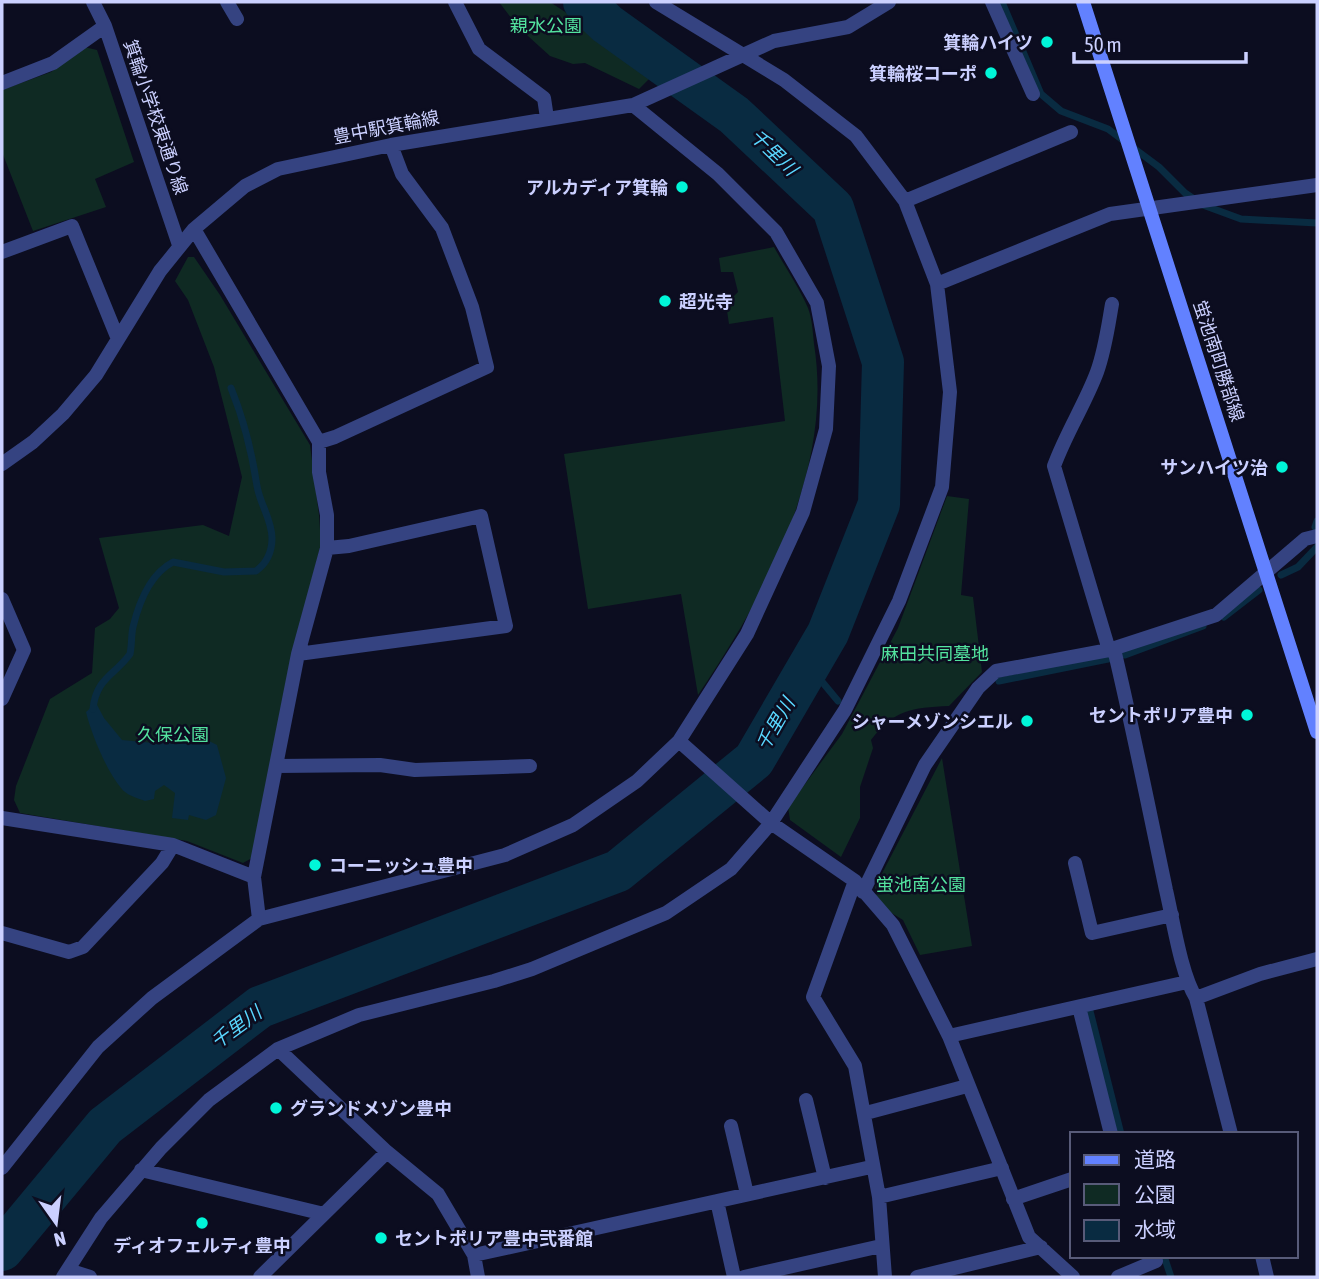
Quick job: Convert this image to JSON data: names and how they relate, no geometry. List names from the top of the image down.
{
  "streets": {
    "street": ["箕輪小学校東通り線", "豊中駅箕輪線", "蛍池南町勝部線"]
  },
  "crossings": [
    ["箕輪小学校東通り線", "豊中駅箕輪線"]
  ],
  "water": ["千里川"],
  "parks": [
    "親水公園",
    "麻田共同墓地",
    "久保公園",
    "蛍池南公園"
  ],
  "places": [
    "箕輪ハイツ",
    "箕輪桜コーポ",
    "アルカディア箕輪",
    "超光寺",
    "サンハイツ治",
    "セントポリア豊中",
    "シャーメゾンシエル",
    "コーニッシュ豊中",
    "グランドメゾン豊中",
    "ディオフェルティ豊中",
    "セントポリア豊中弐番館"
  ],
  "legend": ["道路", "公園", "水域"],
  "scale_bar": "50 m",
  "north": "bottom"
}
